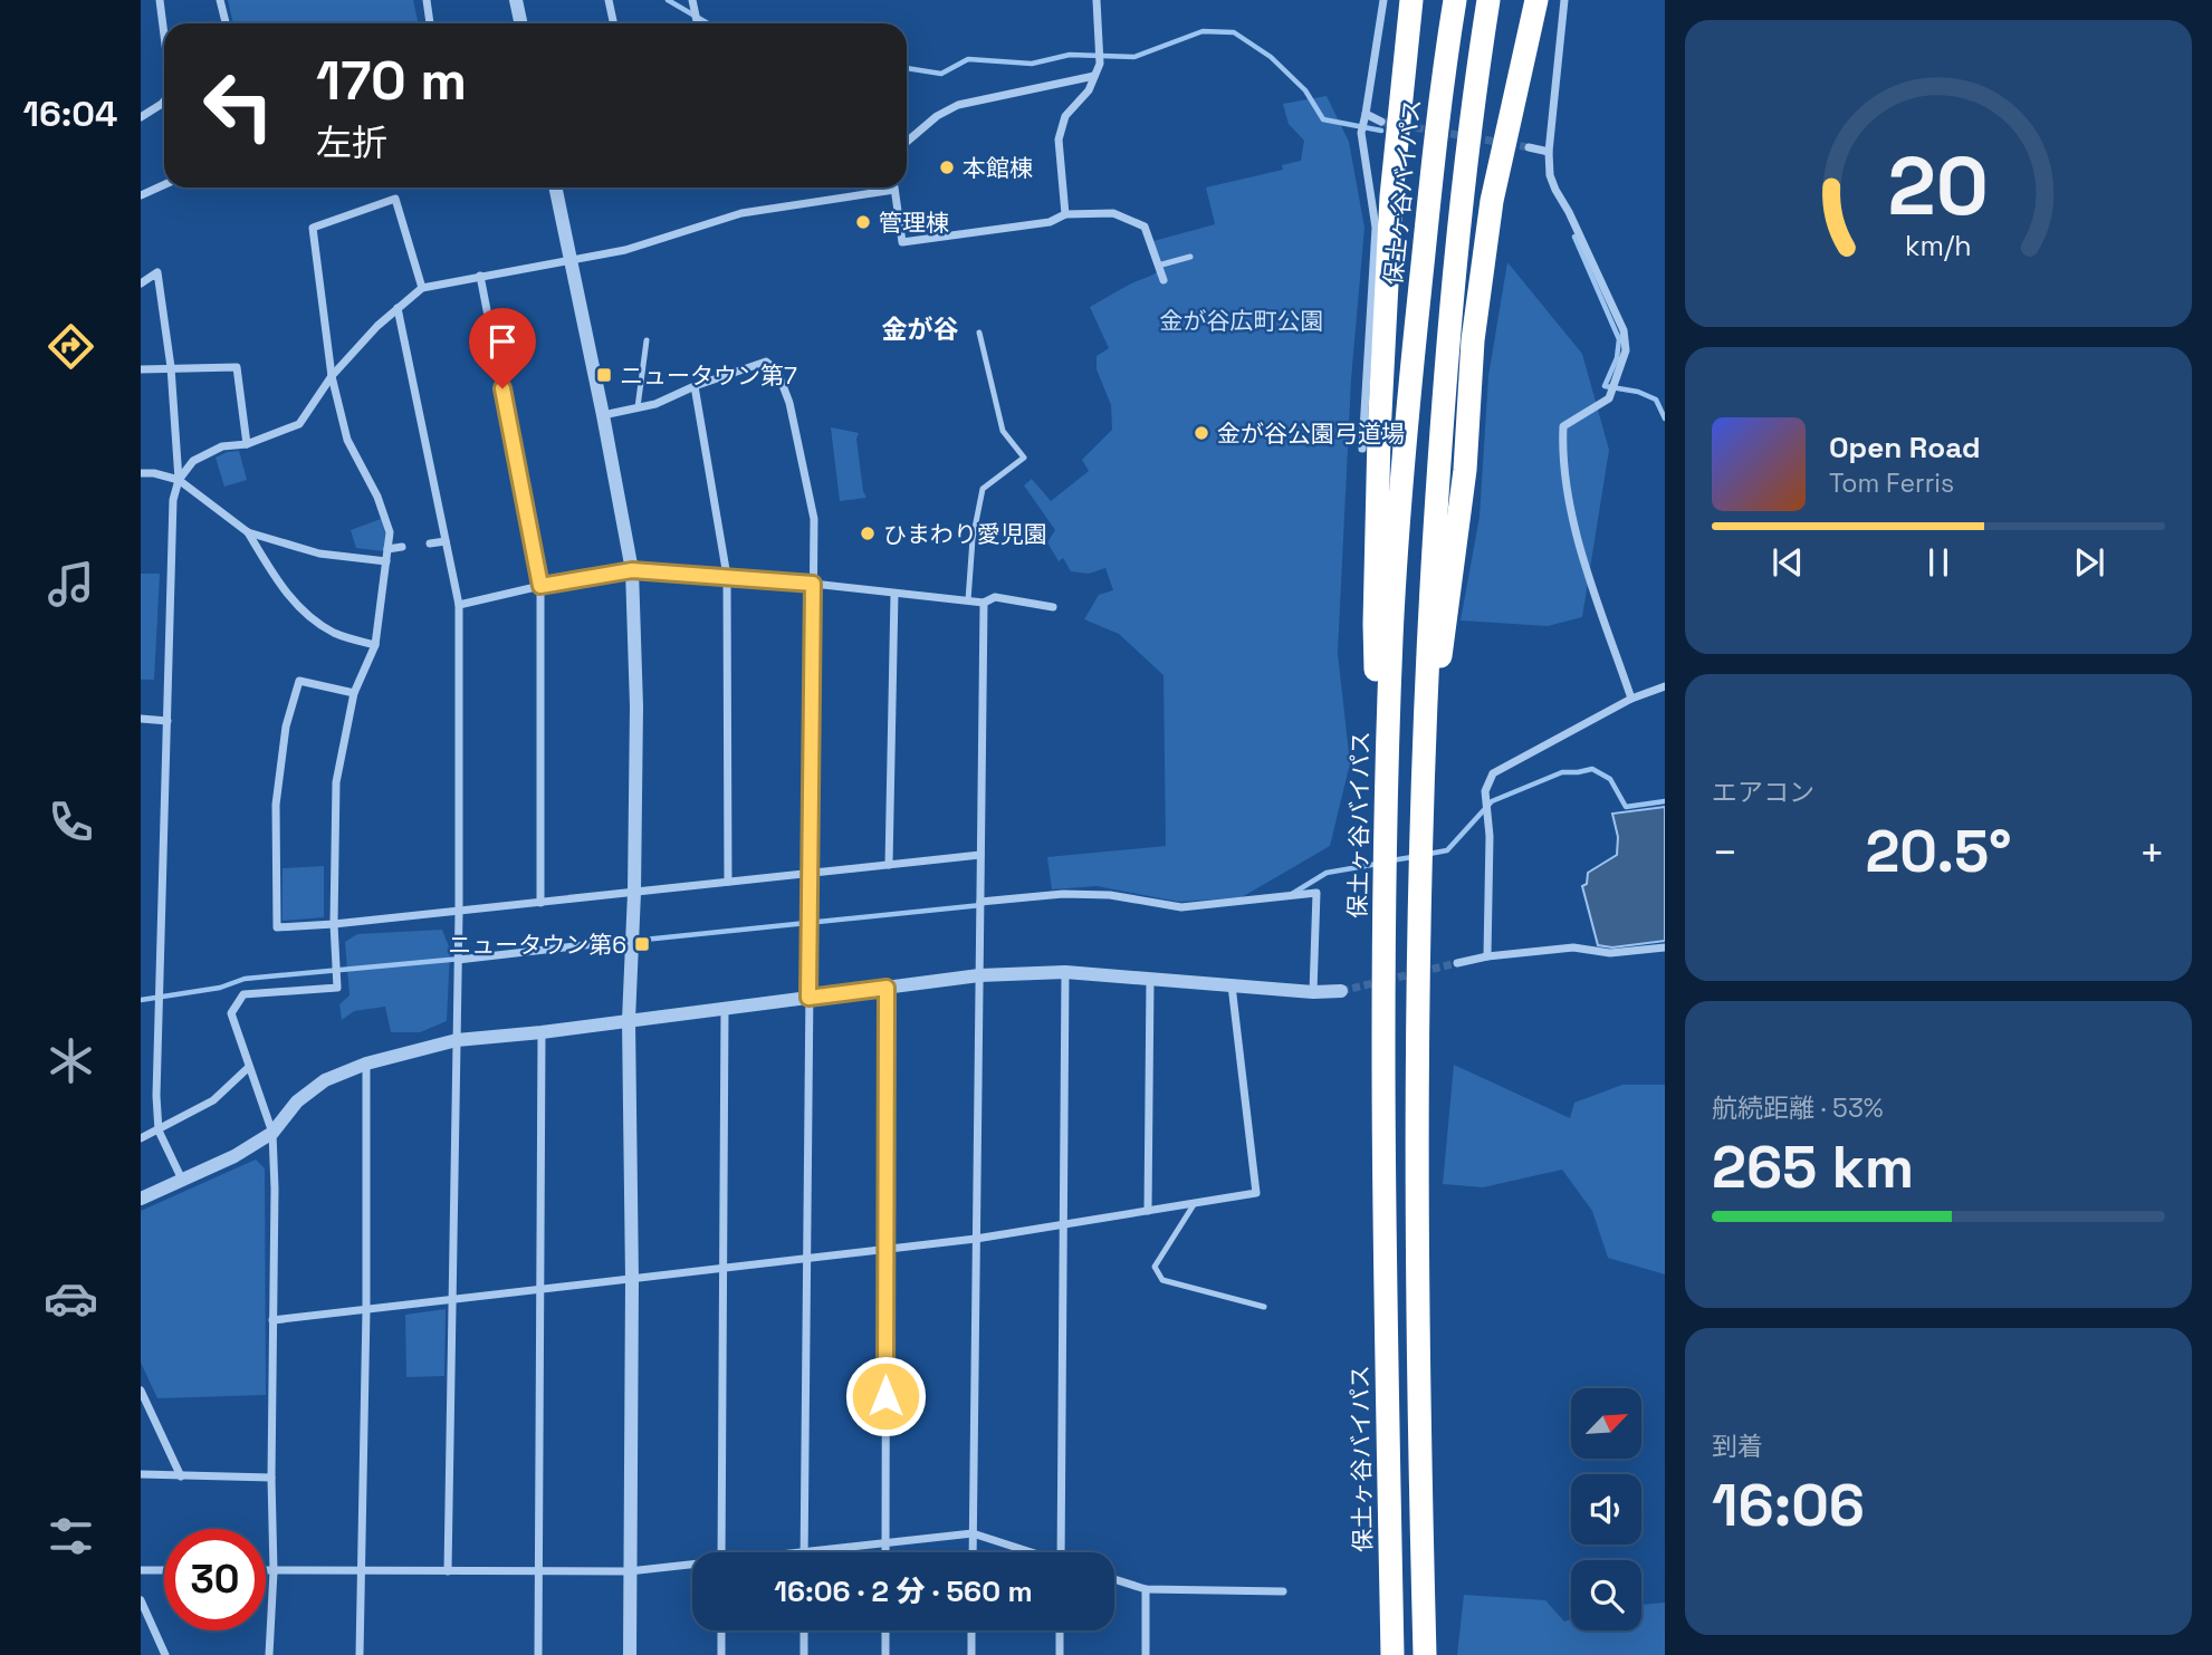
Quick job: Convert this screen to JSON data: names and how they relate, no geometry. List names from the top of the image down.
{
  "streets": {
    "highway": ["保土ヶ谷バイパス"]
  },
  "districts": ["金が谷"],
  "parks": ["金が谷広町公園"],
  "places": {
    "other": [
      "本館棟",
      "管理棟",
      "金が谷公園弓道場",
      "ひまわり愛児園"
    ],
    "transit": ["ニュータウン第7", "ニュータウン第6"]
  },
  "north": "top right",
  "page": {
    "tabs": "16:04",
    "turn": ["170 m", "左折"],
    "song": ["Open Road", "Tom Ferris"],
    "tile": [
      "エアコン",
      ["航続距離 · 53%", "265 km"],
      ["到着", "16:06"]
    ],
    "heat": ["−", "20.5°", "+"],
    "limit": "30",
    "trip": "16:06 · 2 分 · 560 m",
    "gauge": ["20", "km/h"]
  }
}
